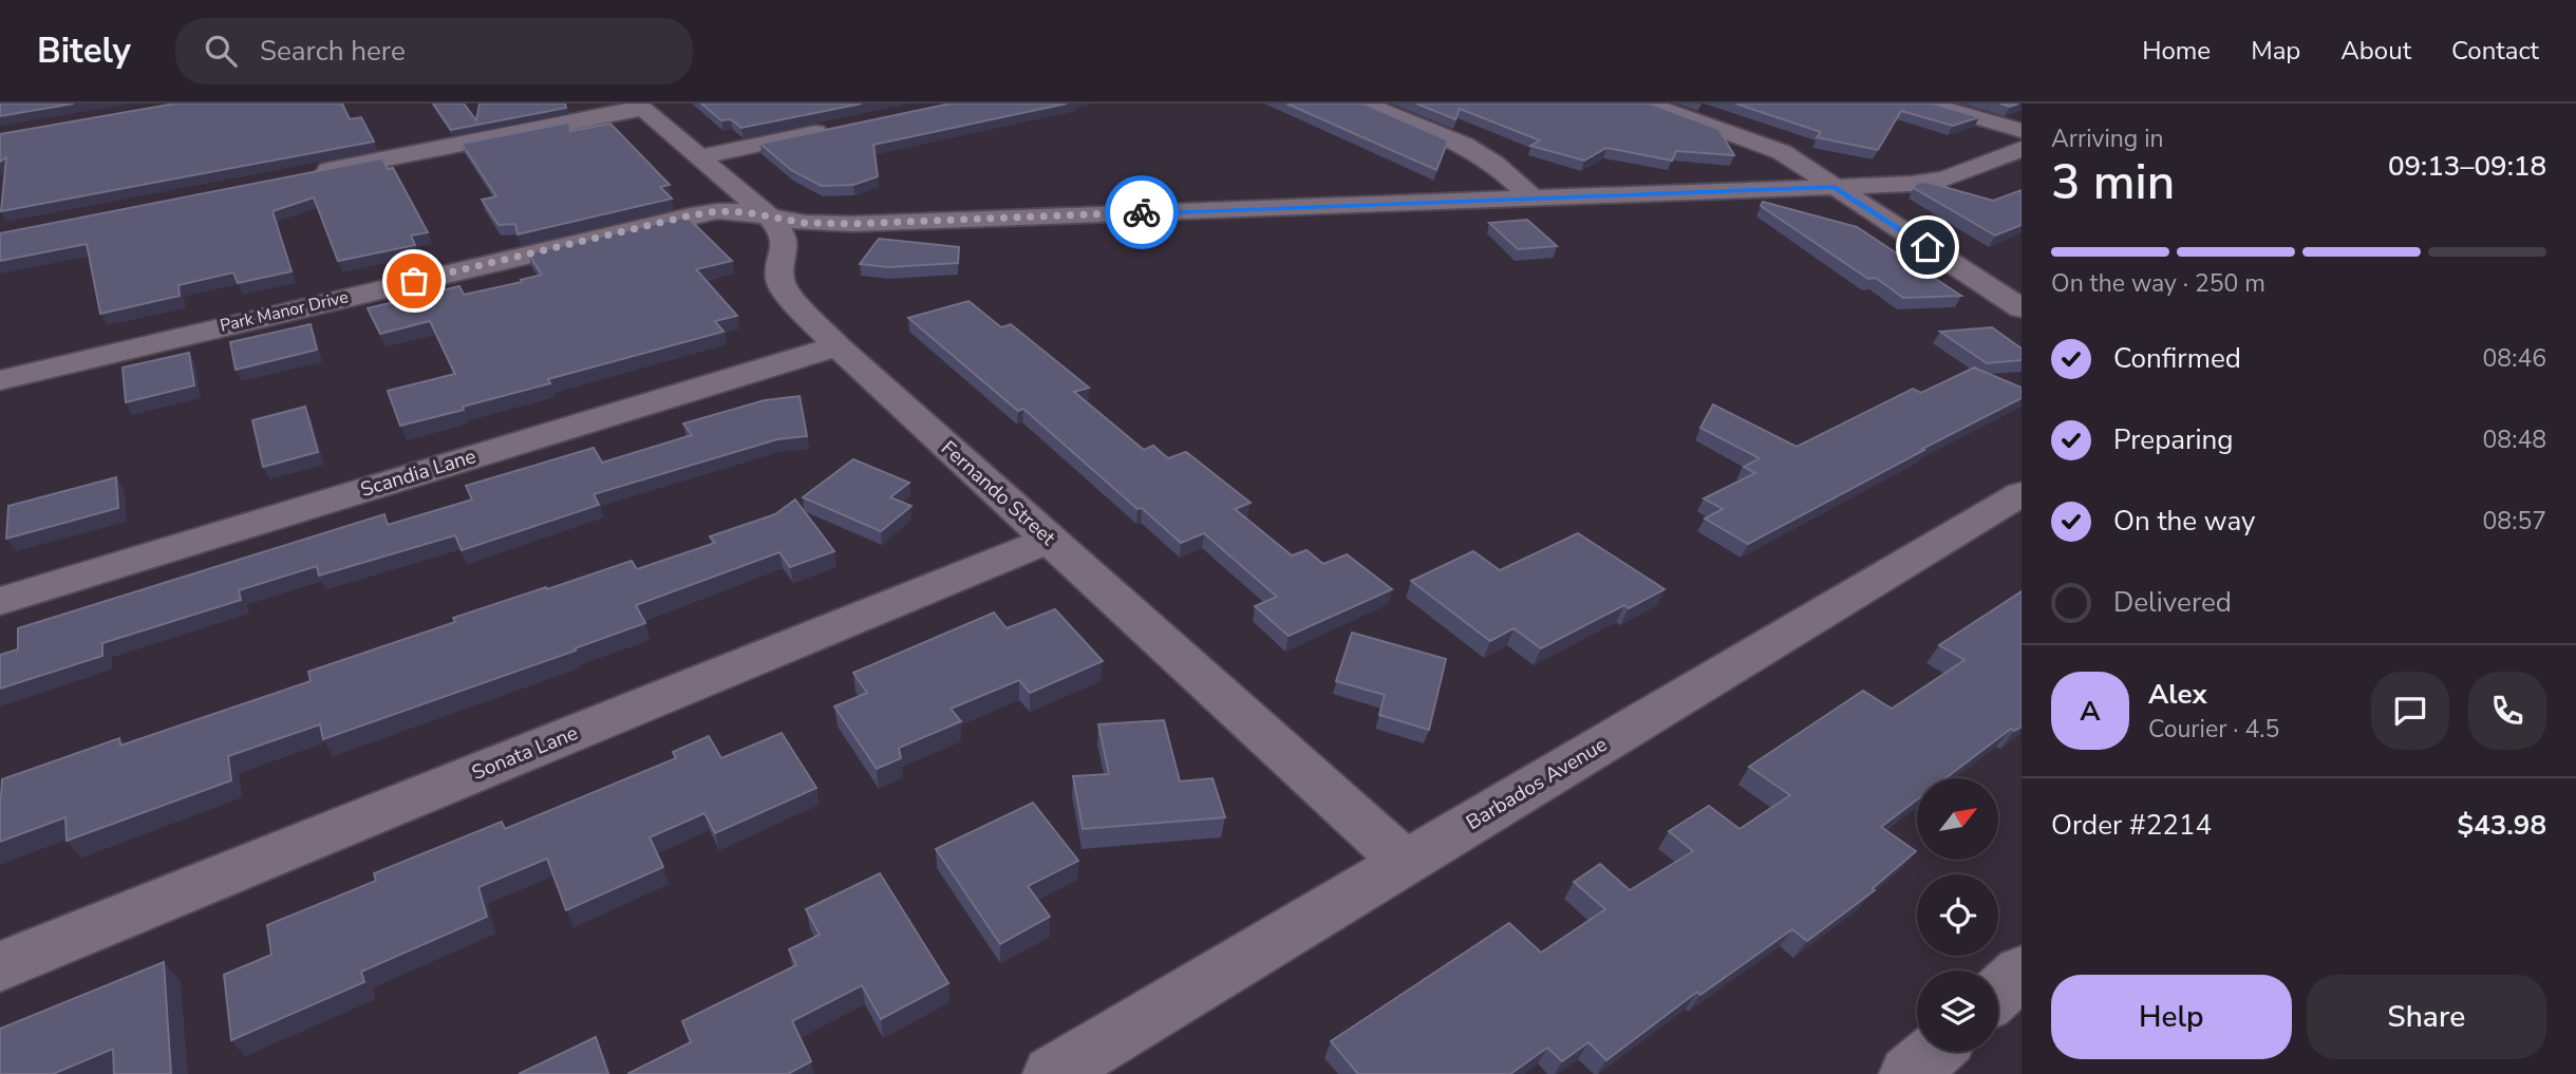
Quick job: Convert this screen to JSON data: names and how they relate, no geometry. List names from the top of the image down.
{
  "streets": {
    "street": [
      "Park Manor Drive",
      "Scandia Lane",
      "Fernando Street",
      "Sonata Lane",
      "Barbados Avenue"
    ]
  },
  "crossings": [
    ["Park Manor Drive", "Fernando Street"],
    ["Scandia Lane", "Fernando Street"],
    ["Fernando Street", "Sonata Lane"],
    ["Fernando Street", "Barbados Avenue"]
  ],
  "north": "top right",
  "page": {
    "header": "Bitely",
    "search": "Search here",
    "nav": [
      "Home",
      "Map",
      "About",
      "Contact"
    ],
    "heading": ["3 min", "Arriving in", "09:13–09:18"],
    "panel": [
      "Alex",
      "Courier · 4.5",
      "Order #2214",
      "$43.98"
    ],
    "bar": "On the way · 250 m",
    "list": [
      ["Confirmed", "08:46"],
      ["Preparing", "08:48"],
      ["On the way", "08:57"],
      "Delivered"
    ],
    "round": "A",
    "buttons": ["Help", "Share"]
  }
}
